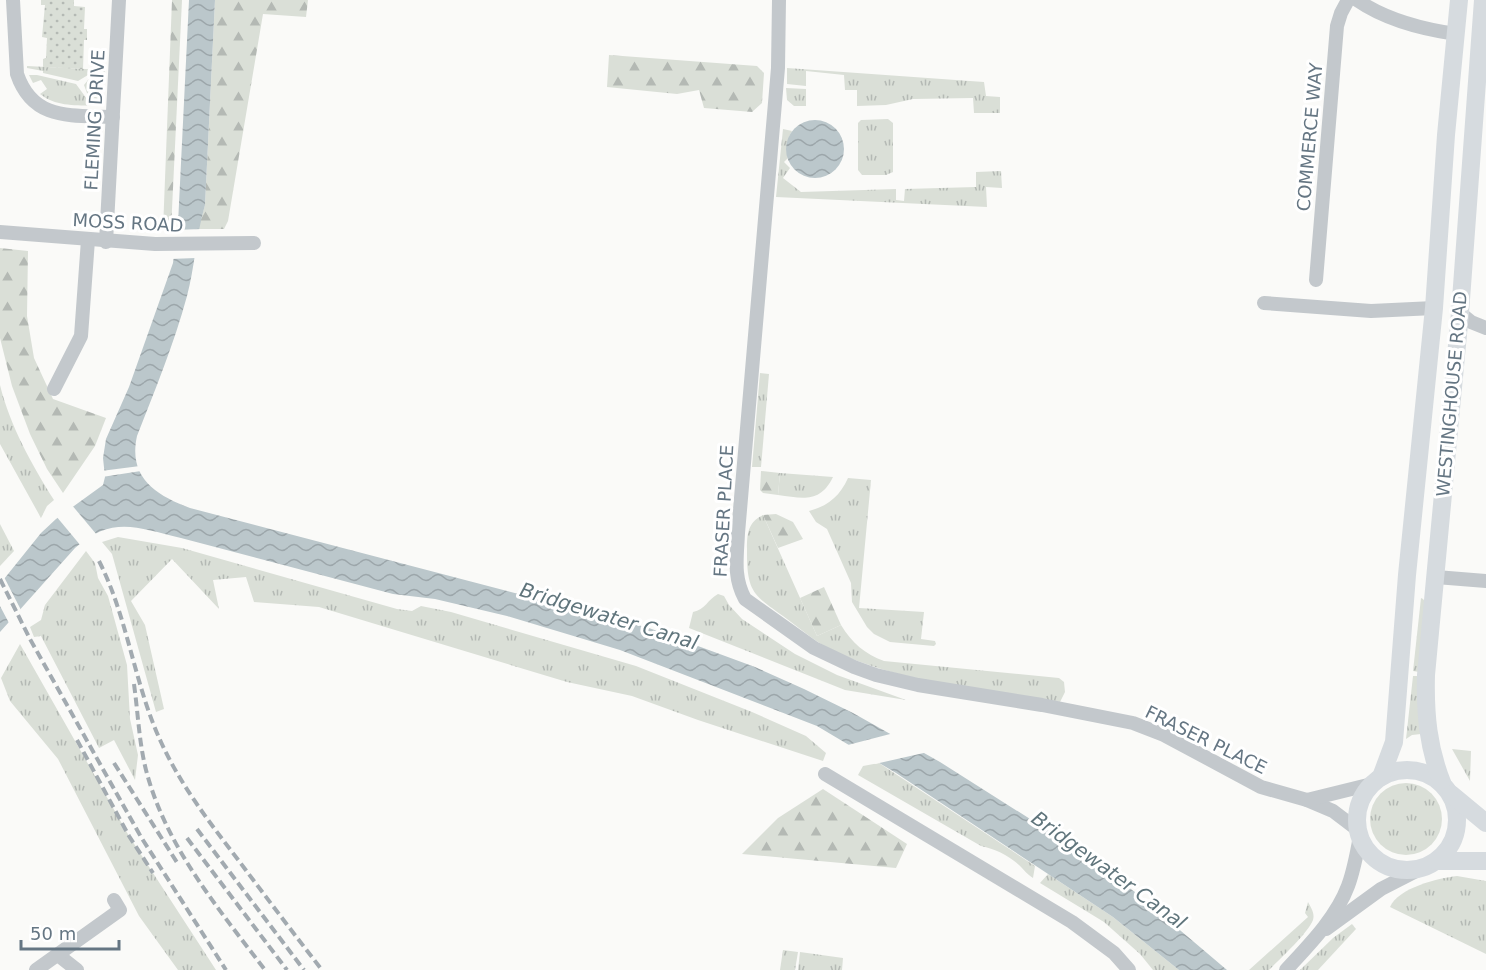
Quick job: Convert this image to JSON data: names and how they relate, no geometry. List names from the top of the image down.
{
  "streets": {
    "street": [
      "FLEMING DRIVE",
      "COMMERCE WAY",
      "MOSS ROAD",
      "WESTINGHOUSE ROAD",
      "FRASER PLACE"
    ]
  },
  "crossings": [
    ["FLEMING DRIVE", "MOSS ROAD"],
    ["WESTINGHOUSE ROAD", "FRASER PLACE"]
  ],
  "water": ["Bridgewater Canal"],
  "scale_bar": "50 m"
}
